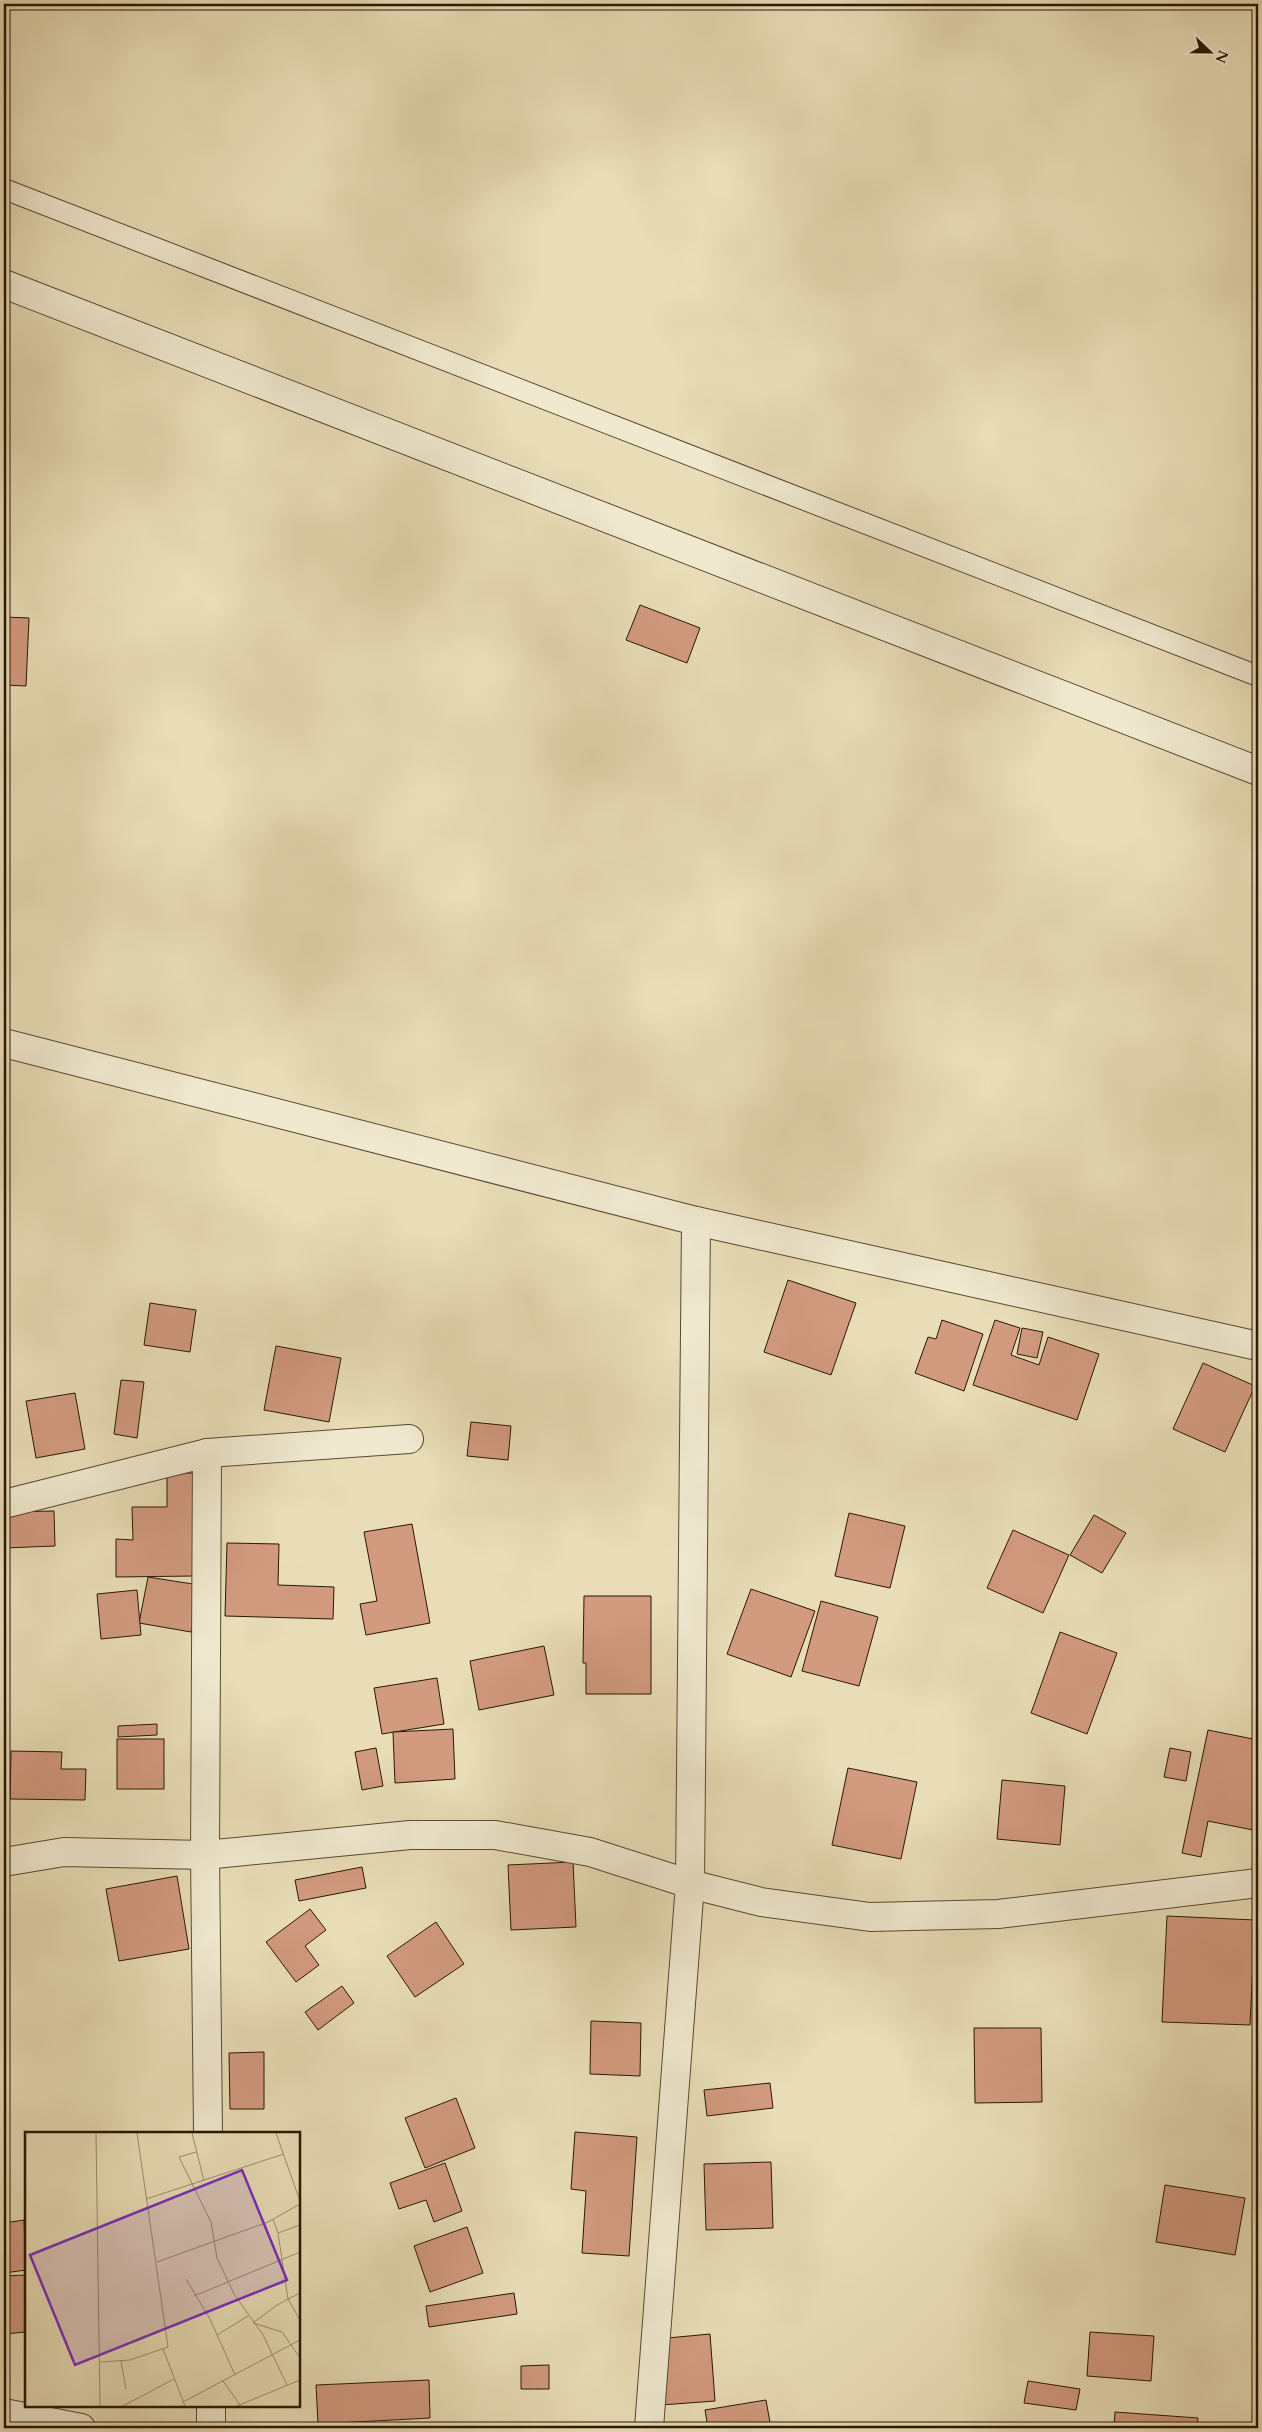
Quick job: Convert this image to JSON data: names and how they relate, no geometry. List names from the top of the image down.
{
  "north": "right"
}
